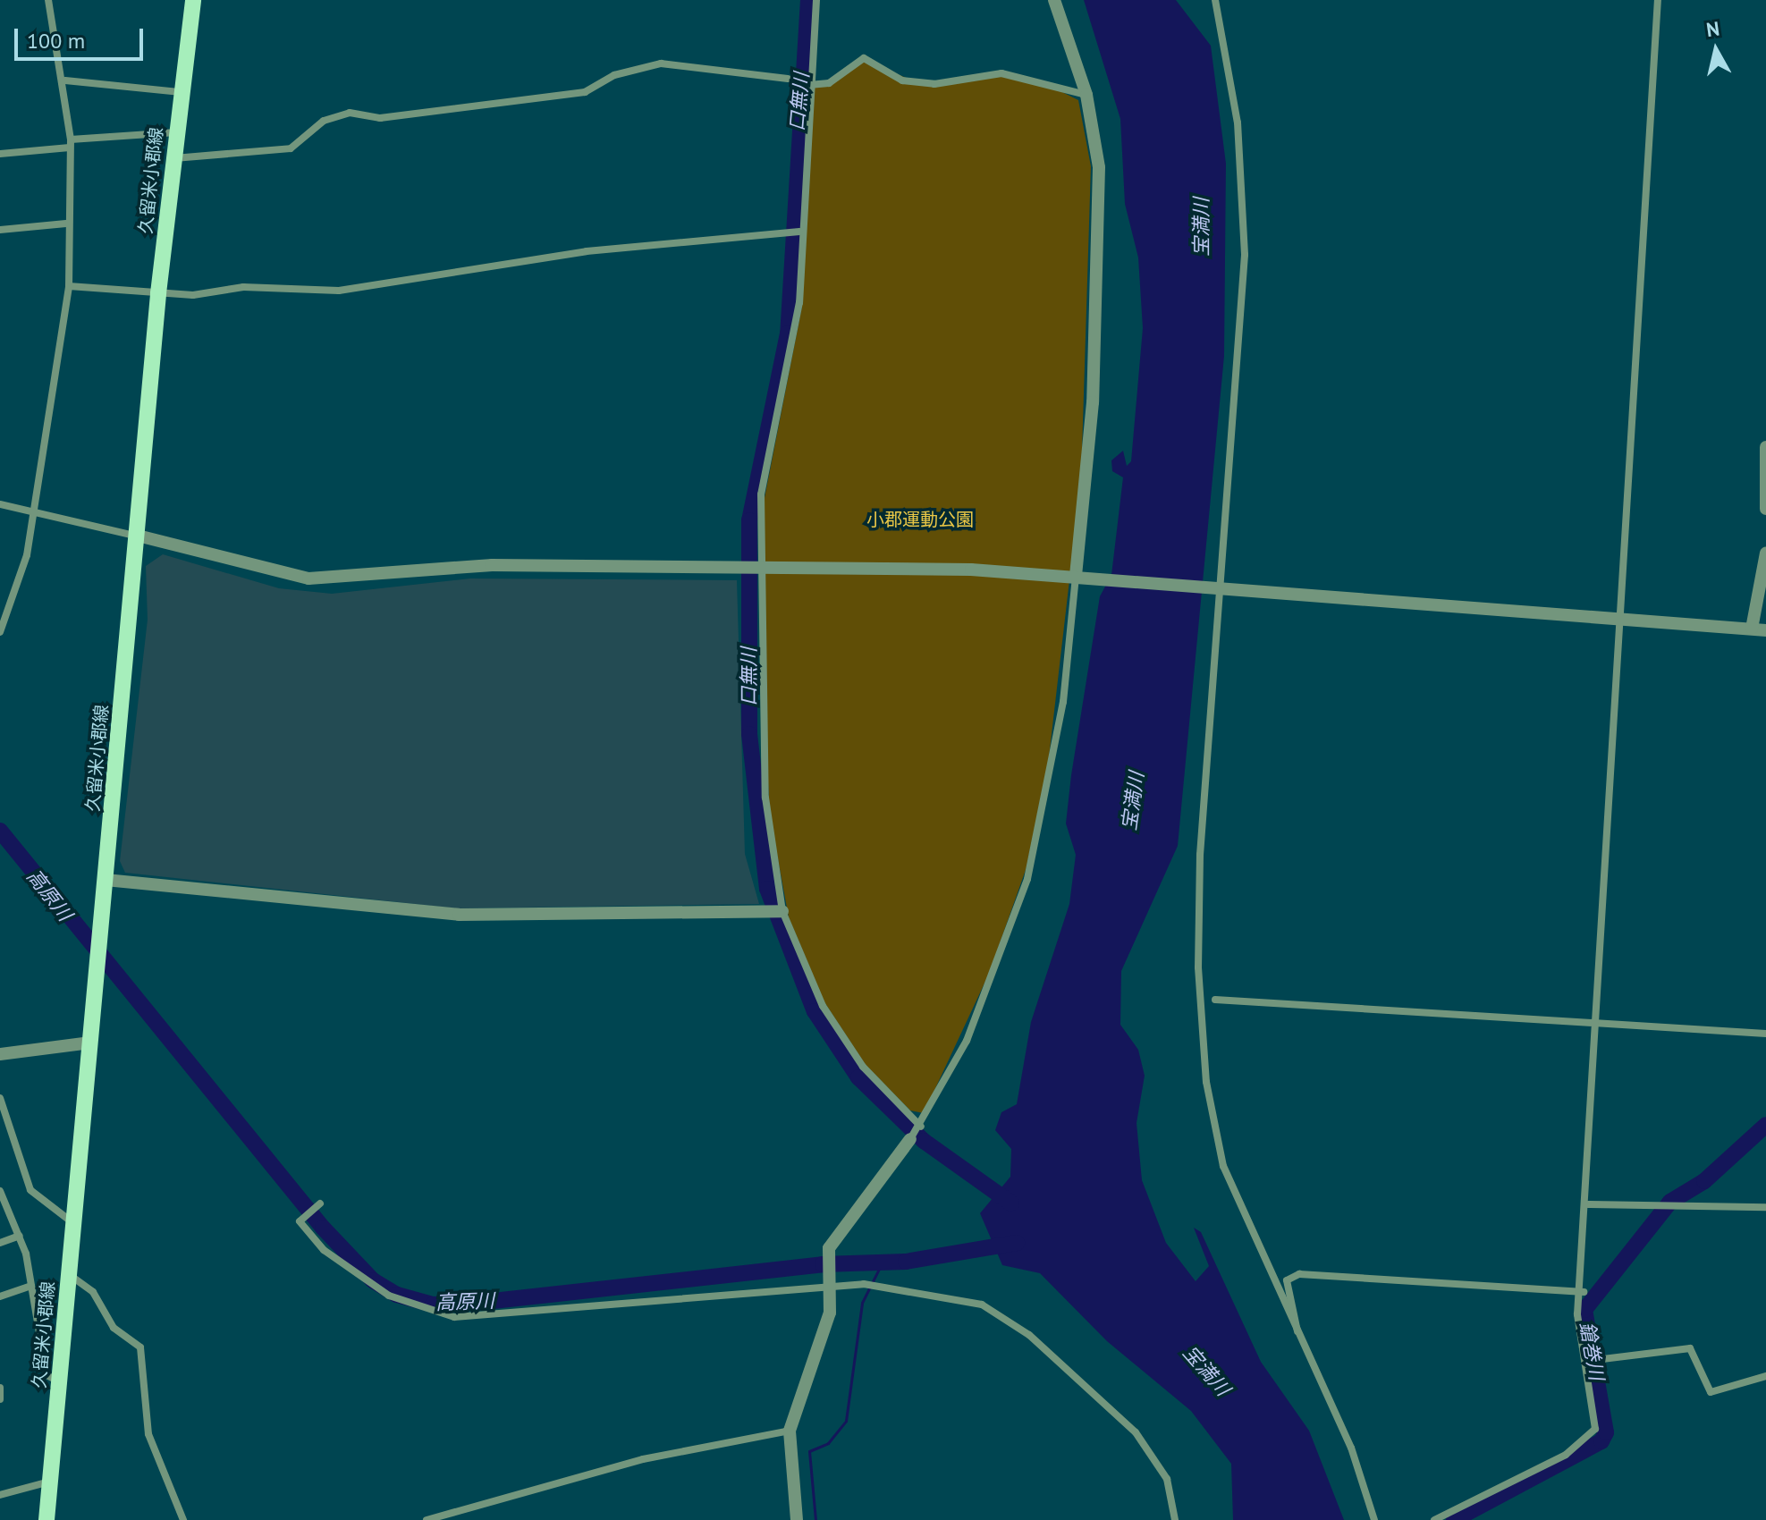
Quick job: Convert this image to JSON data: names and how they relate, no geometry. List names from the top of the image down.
{
  "streets": {
    "main road": ["久留米小郡線"]
  },
  "water": [
    "口無川",
    "宝満川",
    "高原川",
    "鎗巻川"
  ],
  "parks": ["小郡運動公園"],
  "scale_bar": "100 m",
  "north": "top"
}
